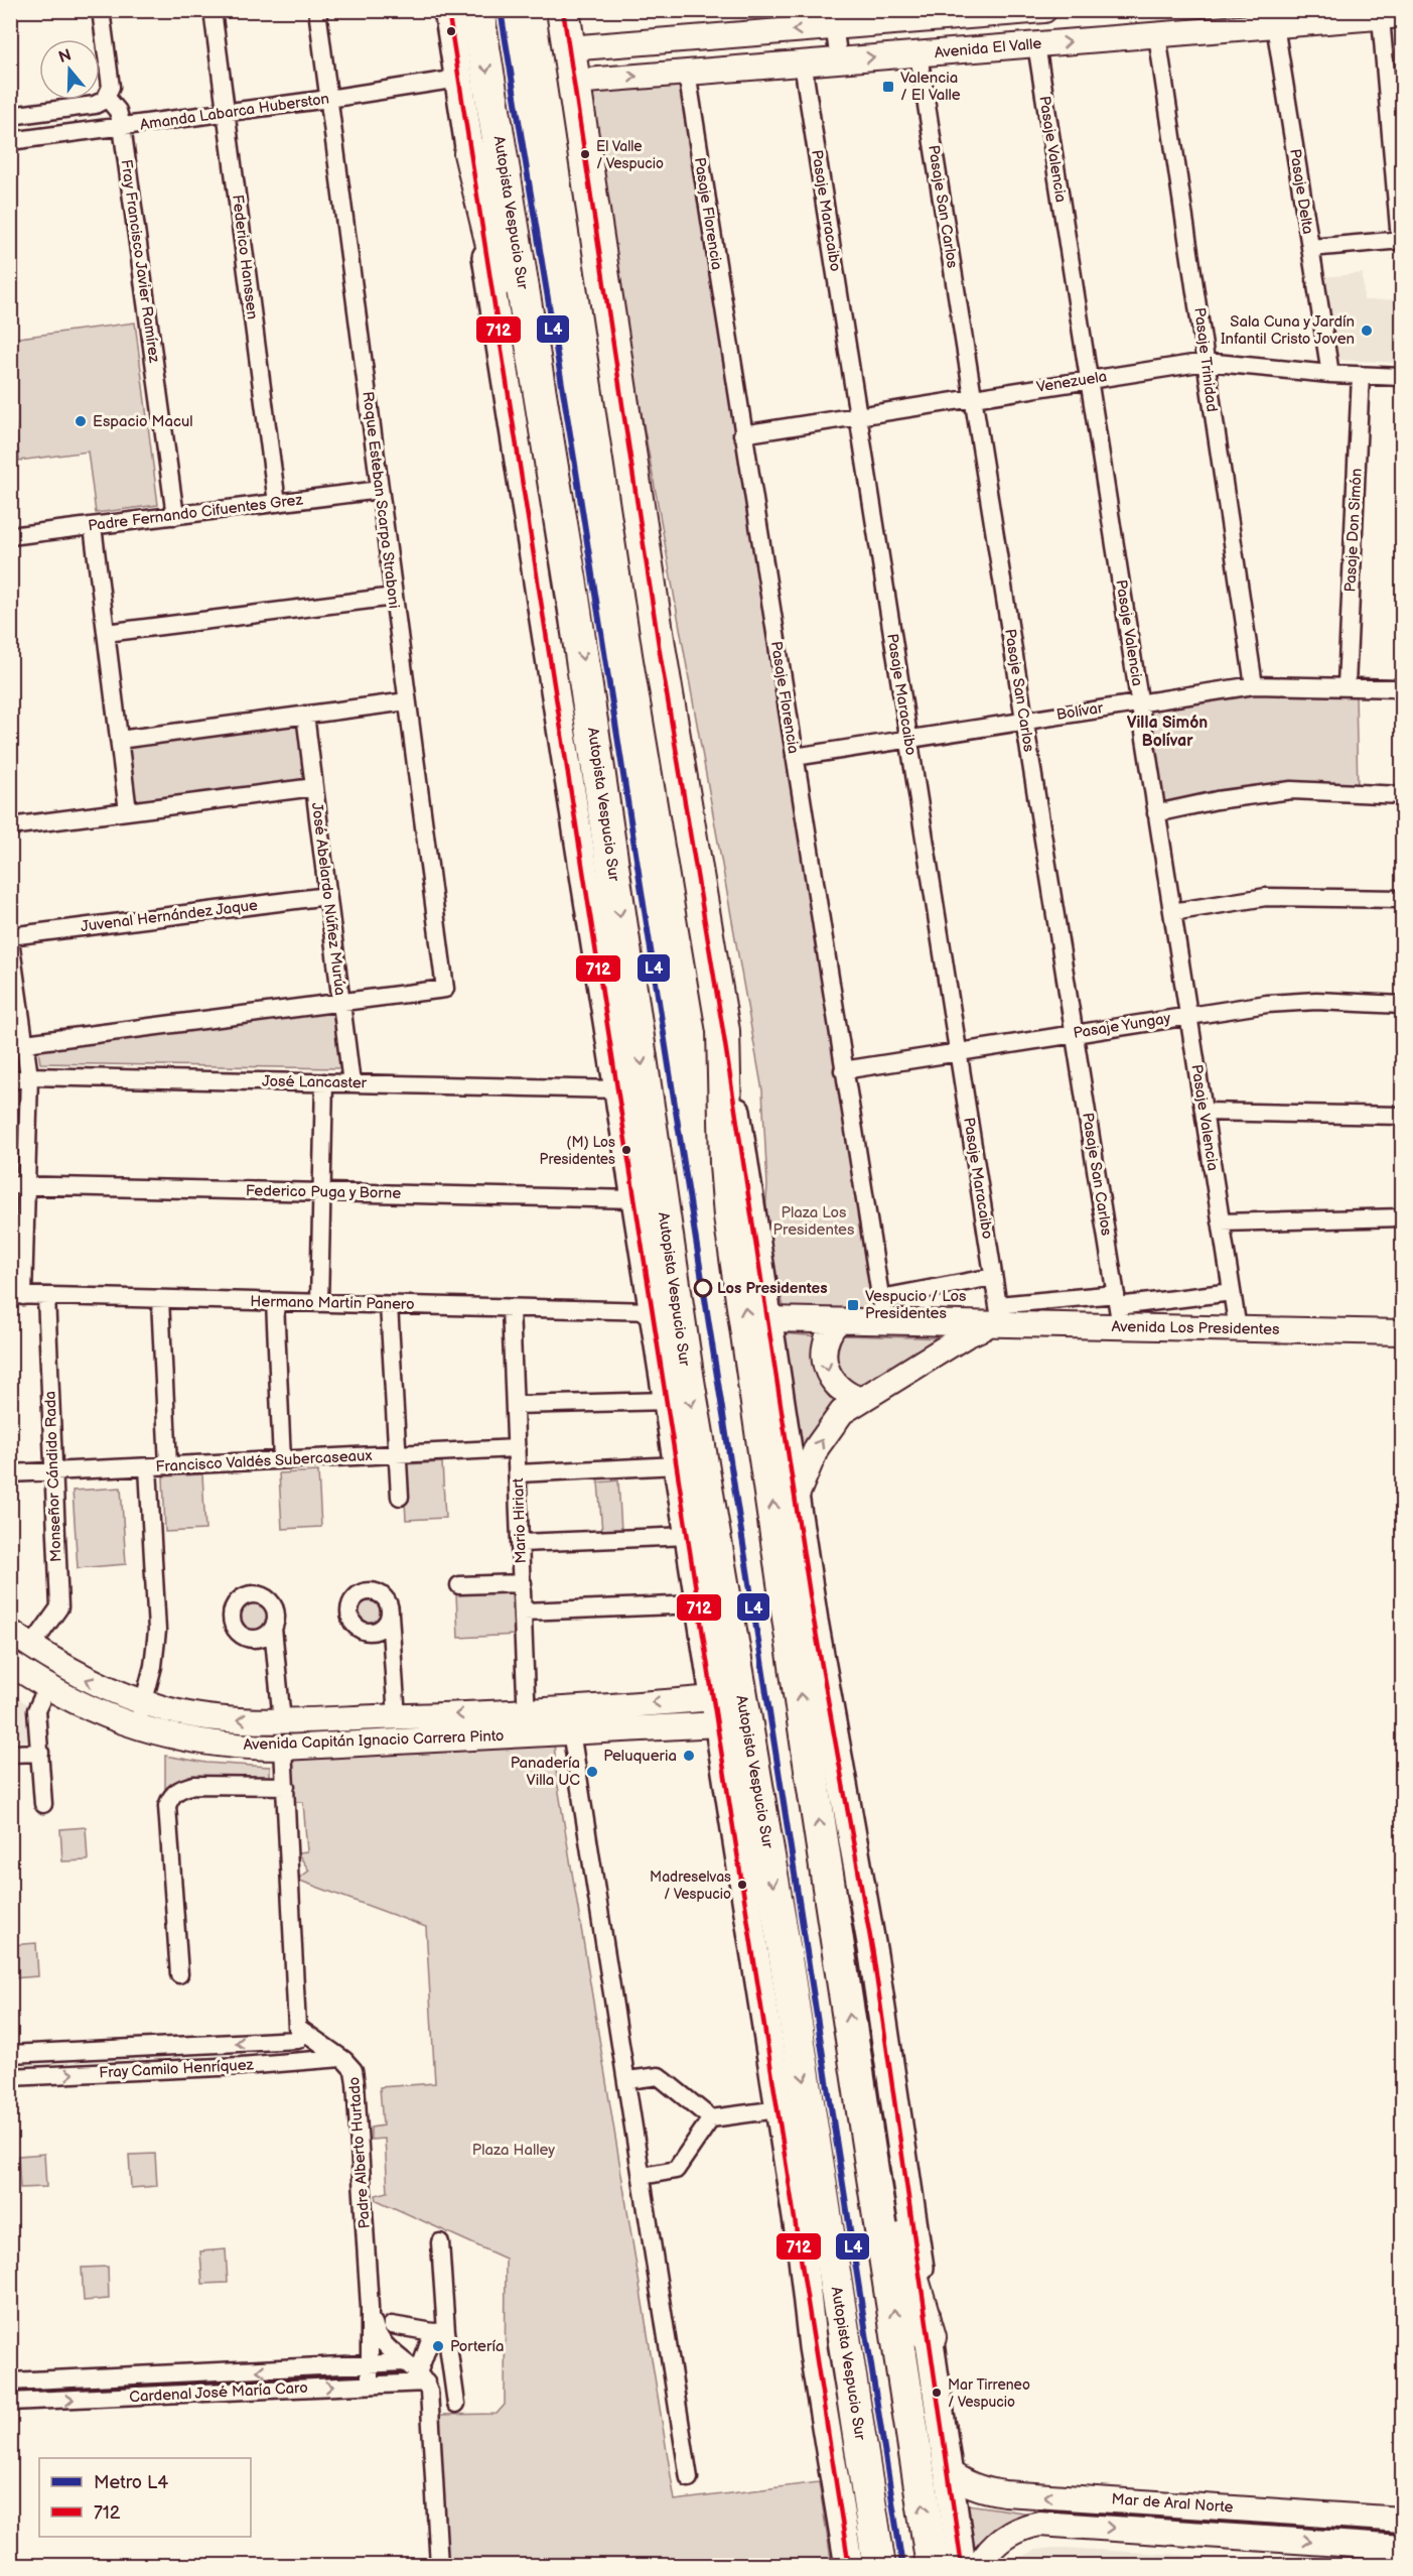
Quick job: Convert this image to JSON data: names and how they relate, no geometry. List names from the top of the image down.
{
  "streets": {
    "highway": ["Autopista Vespucio Sur"],
    "street": [
      "Avenida El Valle",
      "Amanda Labarca Huberston",
      "Pasaje Valencia",
      "Pasaje Delta",
      "Pasaje San Carlos",
      "Pasaje Maracaibo",
      "Pasaje Florencia",
      "Federico Hanssen",
      "Fray Francisco Javier Ramírez",
      "Pasaje Trinidad",
      "Venezuela",
      "Roque Esteban Scarpa Straboni",
      "Padre Fernando Cifuentes Grez",
      "Pasaje Don Simón",
      "Bolívar",
      "José Abelardo Núñez Murúa",
      "Juvenal Hernández Jaque",
      "Pasaje Yungay",
      "José Lancaster",
      "Federico Puga y Borne",
      "Hermano Martin Panero",
      "Avenida Los Presidentes",
      "Francisco Valdés Subercaseaux",
      "Monseñor Cándido Rada",
      "Mario Hiriart",
      "Avenida Capitán Ignacio Carrera Pinto",
      "Fray Camilo Henríquez",
      "Padre Alberto Hurtado",
      "Cardenal José María Caro",
      "Mar de Aral Norte"
    ]
  },
  "crossings": [
    ["Avenida El Valle", "Pasaje Valencia"],
    ["Avenida El Valle", "Pasaje Delta"],
    ["Avenida El Valle", "Pasaje San Carlos"],
    ["Avenida El Valle", "Pasaje Maracaibo"],
    ["Avenida El Valle", "Pasaje Florencia"],
    ["Avenida El Valle", "Pasaje Trinidad"],
    ["Amanda Labarca Huberston", "Federico Hanssen"],
    ["Amanda Labarca Huberston", "Fray Francisco Javier Ramírez"],
    ["Amanda Labarca Huberston", "Roque Esteban Scarpa Straboni"],
    ["Pasaje Valencia", "Venezuela"],
    ["Pasaje Valencia", "Bolívar"],
    ["Pasaje Valencia", "Pasaje Yungay"],
    ["Pasaje Valencia", "Avenida Los Presidentes"],
    ["Pasaje Delta", "Venezuela"],
    ["Pasaje San Carlos", "Venezuela"],
    ["Pasaje San Carlos", "Bolívar"],
    ["Pasaje San Carlos", "Pasaje Yungay"],
    ["Pasaje San Carlos", "Avenida Los Presidentes"],
    ["Pasaje Maracaibo", "Venezuela"],
    ["Pasaje Maracaibo", "Bolívar"],
    ["Pasaje Maracaibo", "Pasaje Yungay"],
    ["Pasaje Maracaibo", "Avenida Los Presidentes"],
    ["Pasaje Florencia", "Venezuela"],
    ["Pasaje Florencia", "Bolívar"],
    ["Pasaje Florencia", "Pasaje Yungay"],
    ["Pasaje Florencia", "Avenida Los Presidentes"],
    ["Federico Hanssen", "Padre Fernando Cifuentes Grez"],
    ["Fray Francisco Javier Ramírez", "Padre Fernando Cifuentes Grez"],
    ["Pasaje Trinidad", "Venezuela"],
    ["Pasaje Trinidad", "Bolívar"],
    ["Venezuela", "Pasaje Don Simón"],
    ["Roque Esteban Scarpa Straboni", "Padre Fernando Cifuentes Grez"],
    ["Roque Esteban Scarpa Straboni", "José Abelardo Núñez Murúa"],
    ["Pasaje Don Simón", "Bolívar"],
    ["José Abelardo Núñez Murúa", "Juvenal Hernández Jaque"],
    ["José Abelardo Núñez Murúa", "José Lancaster"],
    ["Hermano Martin Panero", "Monseñor Cándido Rada"],
    ["Hermano Martin Panero", "Mario Hiriart"],
    ["Francisco Valdés Subercaseaux", "Monseñor Cándido Rada"],
    ["Francisco Valdés Subercaseaux", "Mario Hiriart"],
    ["Monseñor Cándido Rada", "Avenida Capitán Ignacio Carrera Pinto"],
    ["Mario Hiriart", "Avenida Capitán Ignacio Carrera Pinto"],
    ["Fray Camilo Henríquez", "Padre Alberto Hurtado"],
    ["Padre Alberto Hurtado", "Cardenal José María Caro"]
  ],
  "districts": ["Villa Simón Bolívar"],
  "parks": ["Plaza Los Presidentes", "Plaza Halley"],
  "places": {
    "transit": ["Valencia / El Valle", "Vespucio / Los Presidentes"],
    "other": [
      "El Valle / Vespucio",
      "Sala Cuna y Jardín Infantil Cristo Joven",
      "Espacio Macul",
      "(M) Los Presidentes",
      "Los Presidentes",
      "Peluqueria",
      "Panadería Villa UC",
      "Madreselvas / Vespucio",
      "Portería",
      "Mar Tirreneo / Vespucio"
    ]
  },
  "lines": ["metro line L4", "transit line 712"],
  "legend": ["Metro L4", "712"],
  "north": "top"
}
